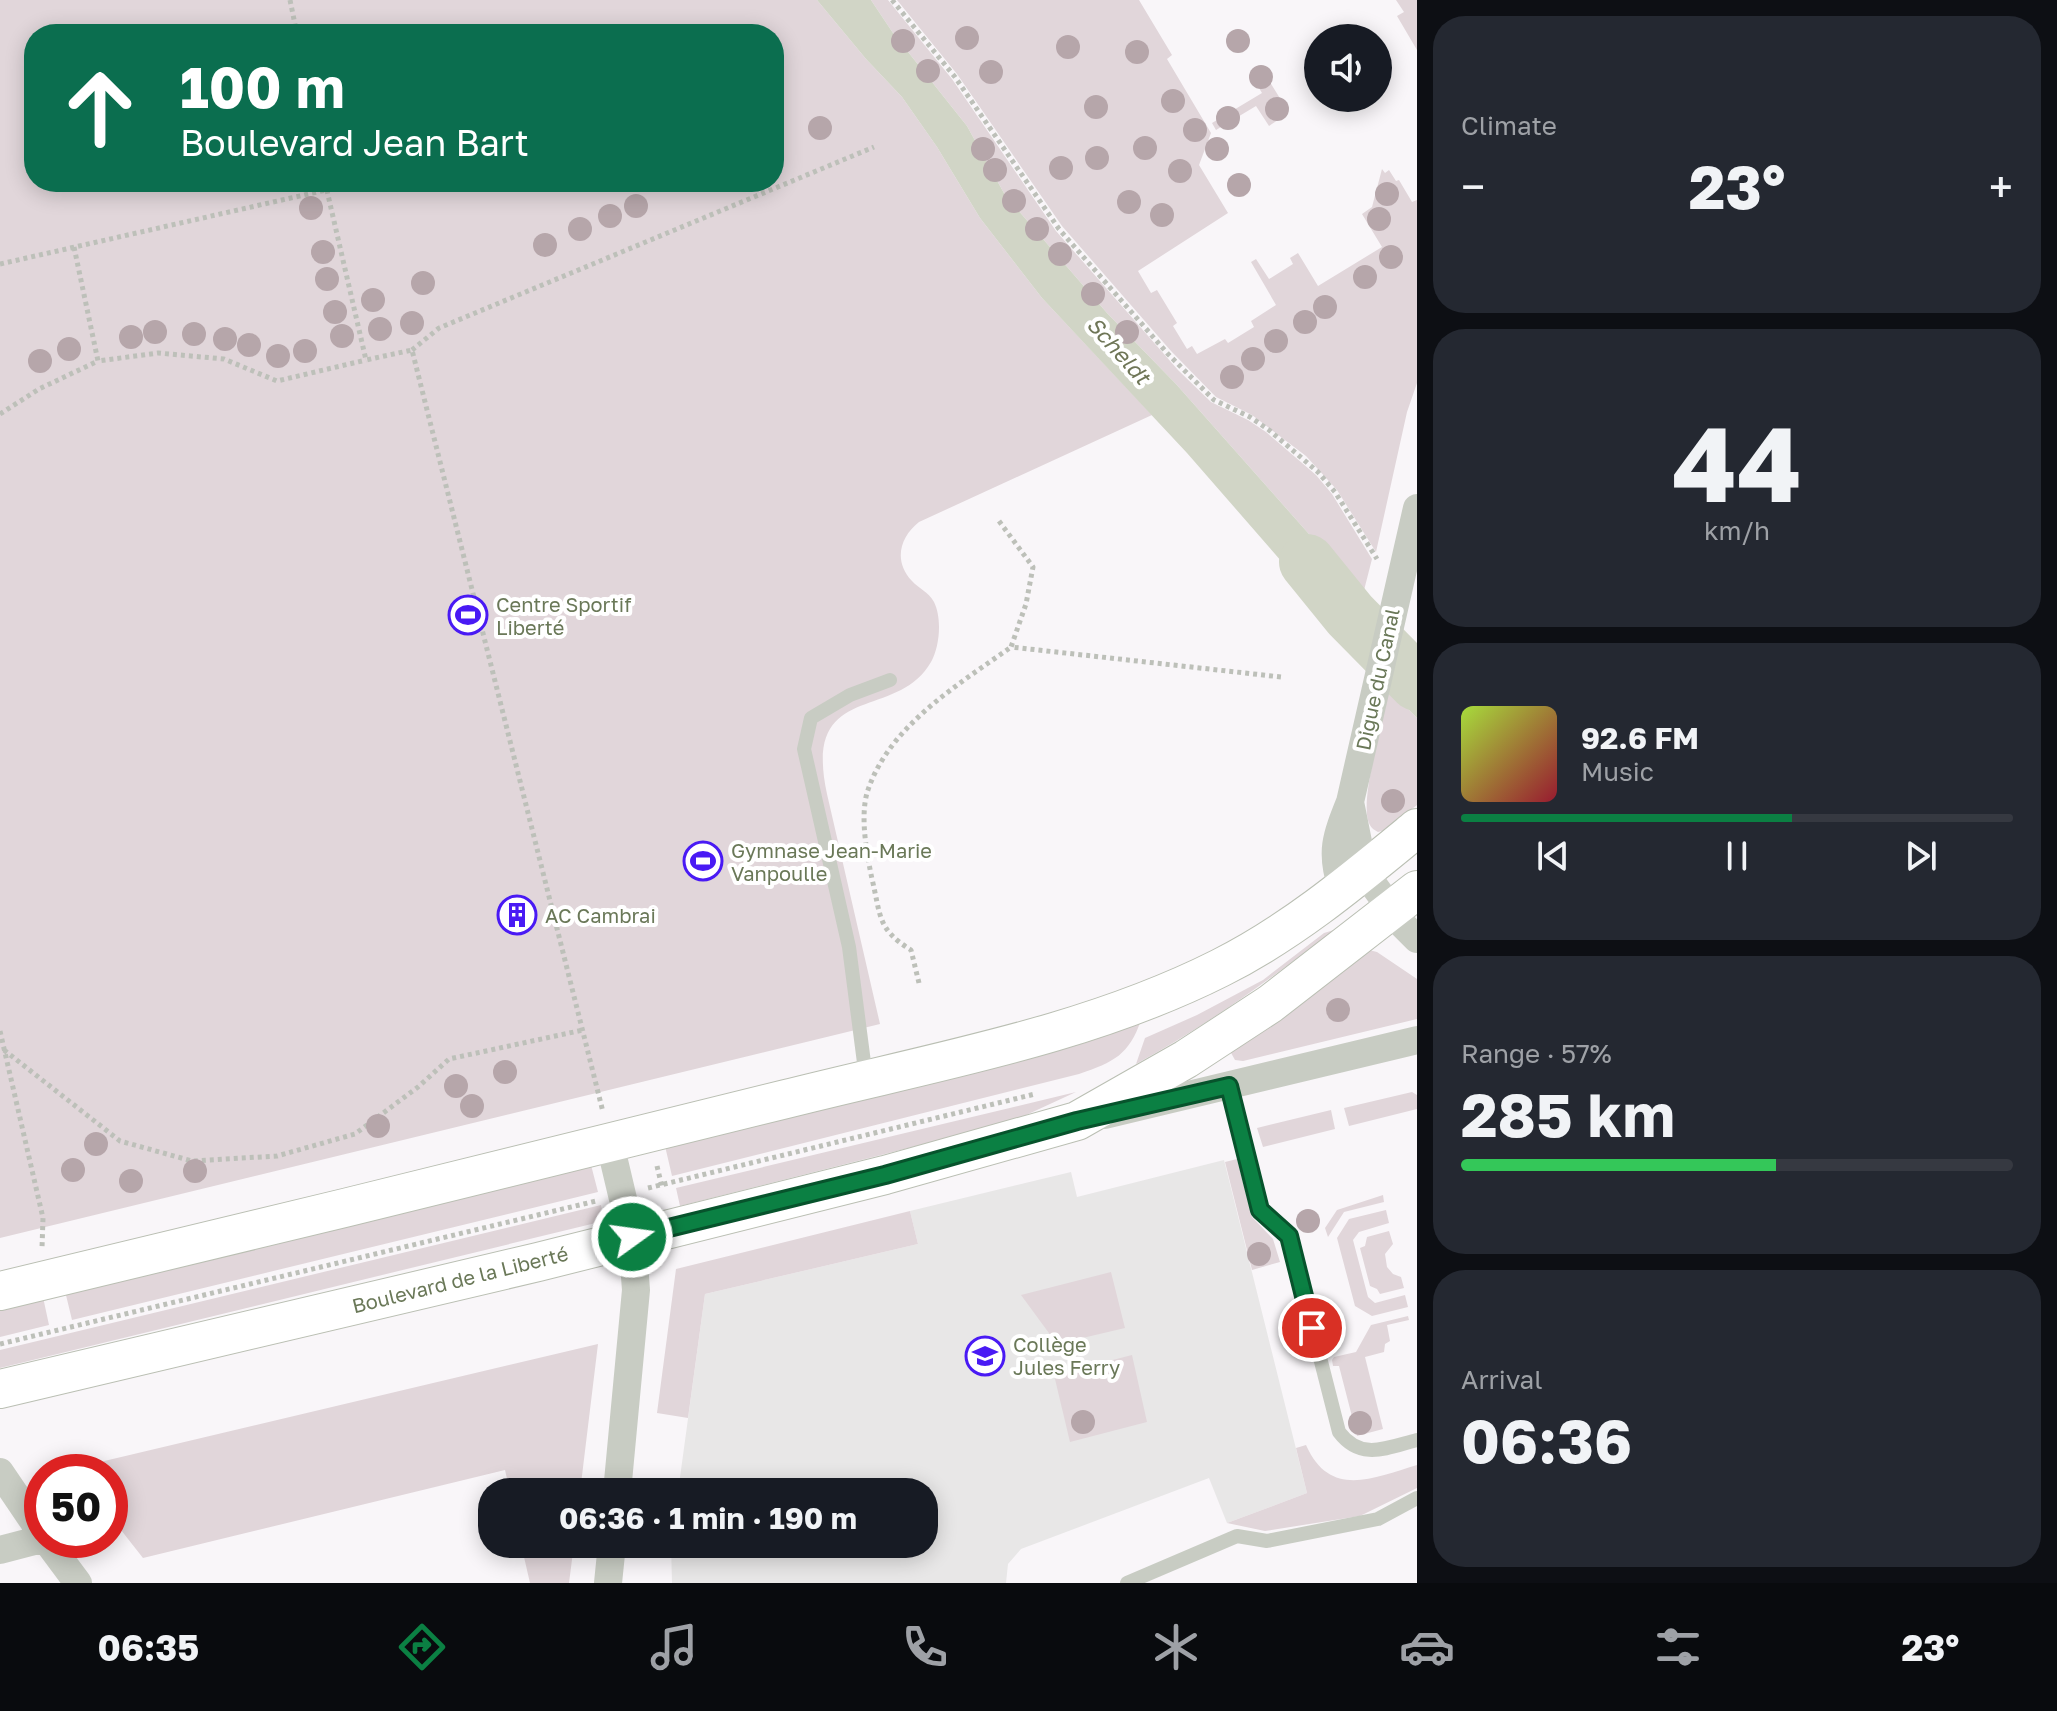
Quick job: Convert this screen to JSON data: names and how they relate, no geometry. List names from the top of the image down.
{
  "streets": {
    "main road": ["Boulevard de la Liberté"],
    "street": ["Digue du Canal"]
  },
  "water": ["Scheldt"],
  "places": {
    "sports": ["Centre Sportif Liberté", "Gymnase Jean-Marie Vanpoulle"],
    "building": ["AC Cambrai"],
    "school or university": ["Collège Jules Ferry"]
  },
  "page": {
    "tile": [
      "Climate",
      ["44", "km/h"],
      ["Range · 57%", "285 km"],
      ["Arrival", "06:36"]
    ],
    "turn": ["100 m", "Boulevard Jean Bart"],
    "heat": ["−", "23°", "+"],
    "song": ["92.6 FM", "Music"],
    "limit": "50",
    "trip": "06:36 · 1 min · 190 m",
    "tabs": ["06:35", "23°"]
  }
}
